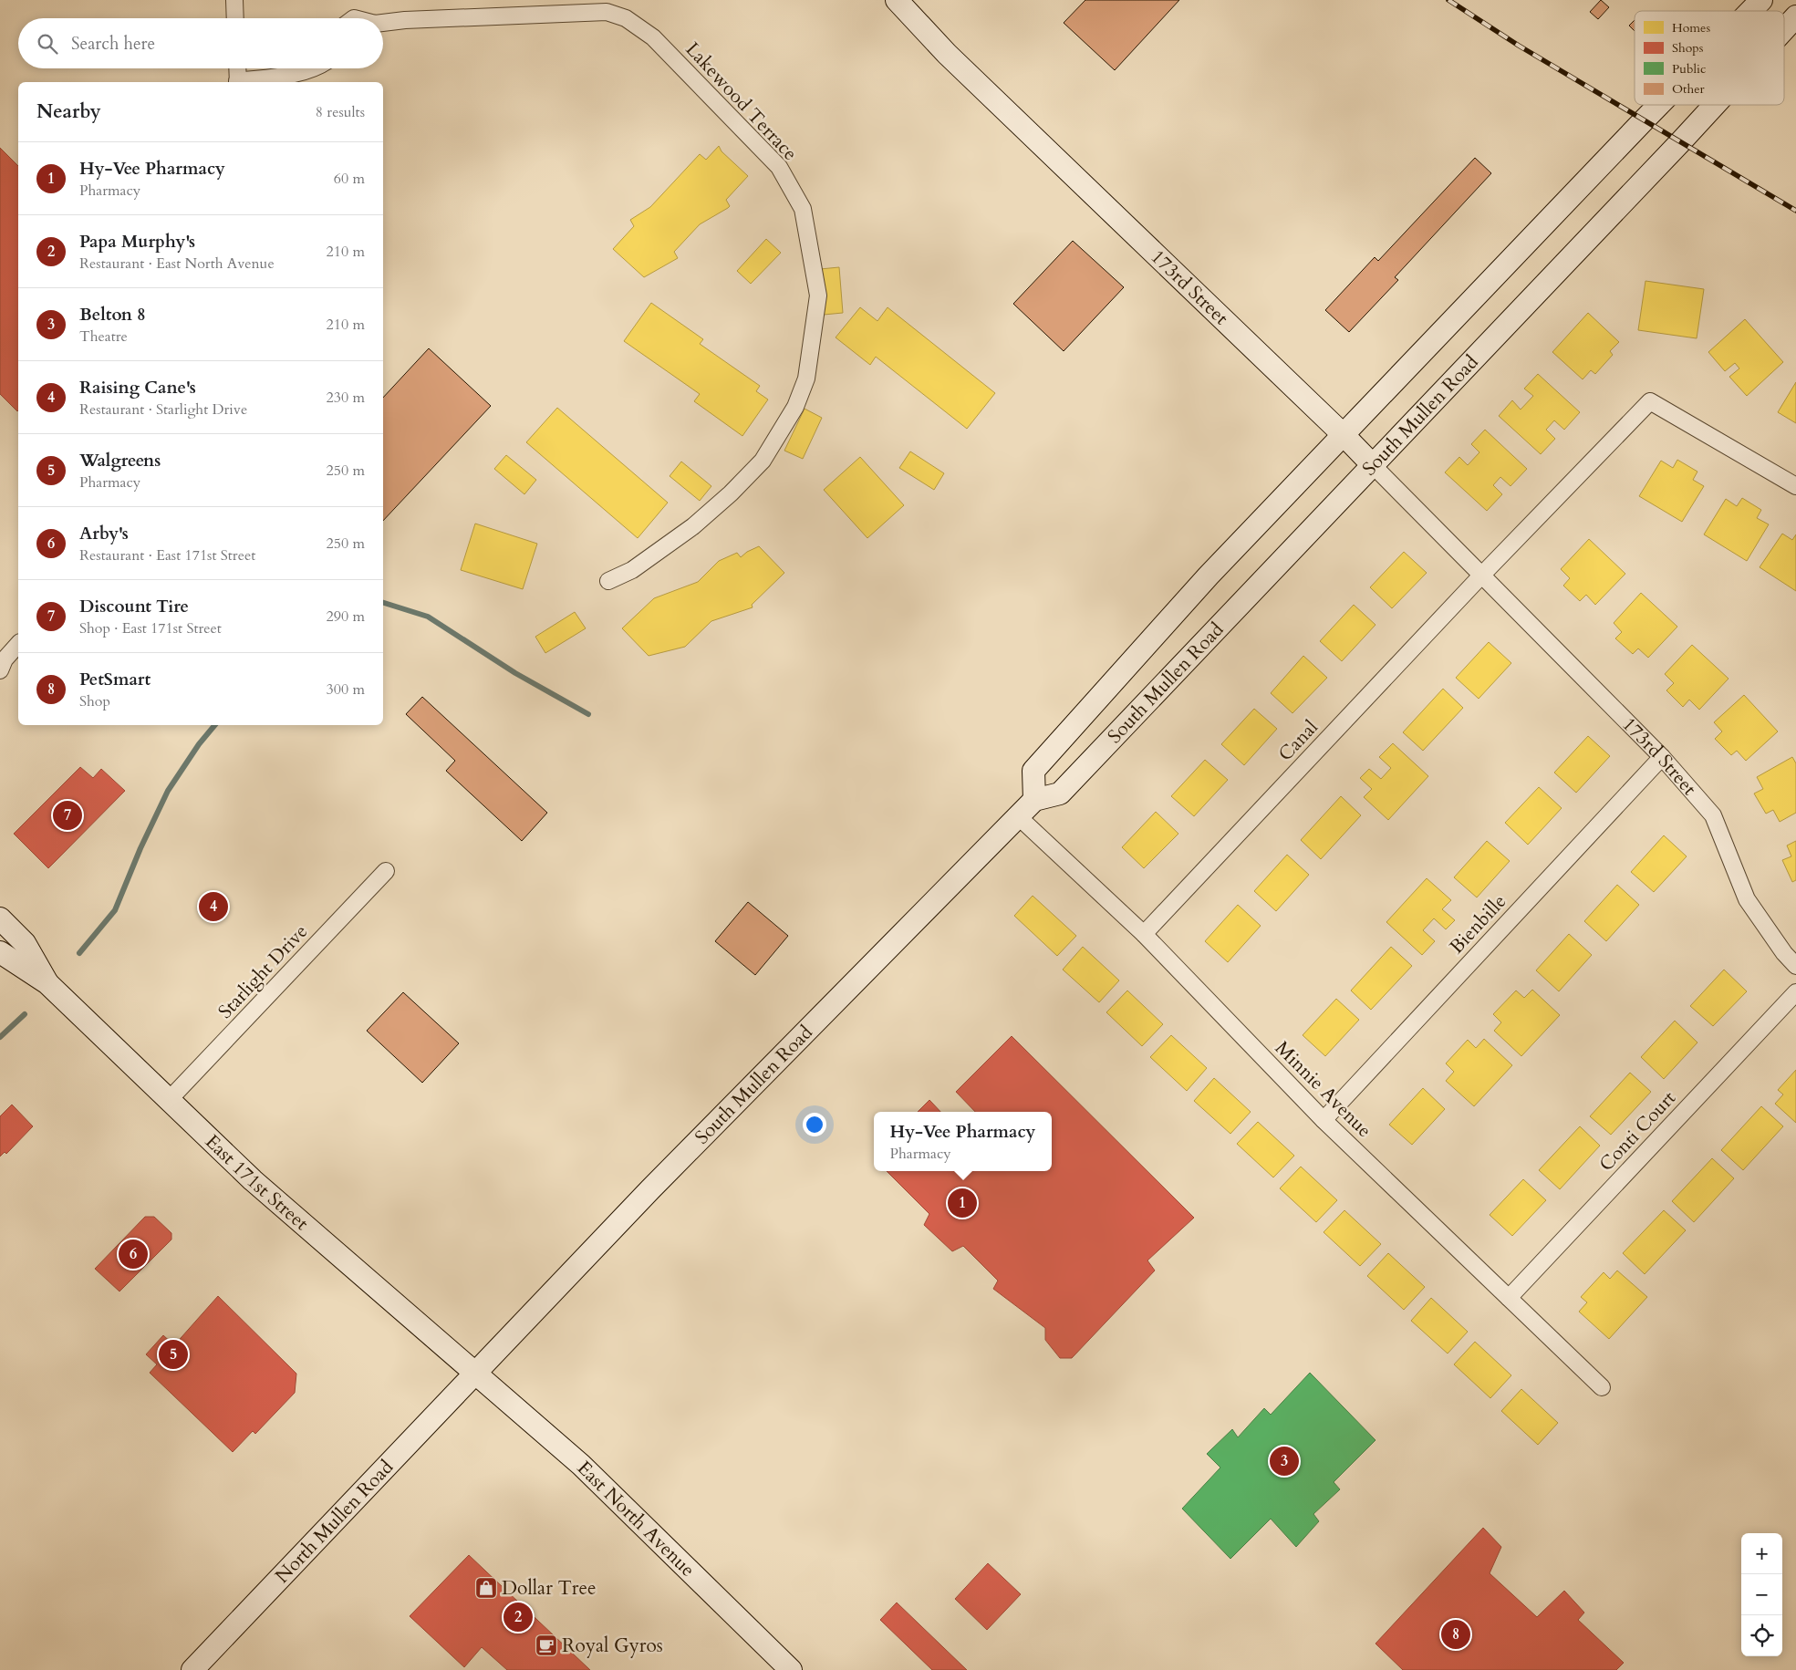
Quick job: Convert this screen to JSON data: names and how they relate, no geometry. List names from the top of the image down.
{
  "streets": {
    "street": [
      "Lakewood Terrace",
      "173rd Street",
      "South Mullen Road",
      "Canal",
      "Bienbille",
      "Starlight Drive",
      "Minnie Avenue",
      "Conti Court",
      "East 171st Street",
      "East North Avenue",
      "North Mullen Road"
    ]
  },
  "crossings": [
    ["173rd Street", "South Mullen Road"],
    ["173rd Street", "Canal"],
    ["173rd Street", "Bienbille"],
    ["South Mullen Road", "Minnie Avenue"],
    ["South Mullen Road", "East 171st Street"],
    ["South Mullen Road", "East North Avenue"],
    ["South Mullen Road", "North Mullen Road"],
    ["Canal", "Minnie Avenue"],
    ["Bienbille", "Minnie Avenue"],
    ["Starlight Drive", "East 171st Street"],
    ["Minnie Avenue", "Conti Court"],
    ["East 171st Street", "East North Avenue"],
    ["East 171st Street", "North Mullen Road"],
    ["East North Avenue", "North Mullen Road"]
  ],
  "places": {
    "shop": ["Dollar Tree"],
    "cafe": ["Royal Gyros"]
  },
  "legend": [
    "Homes",
    "Shops",
    "Public",
    "Other"
  ],
  "page": {
    "search": "Search here",
    "heading": ["Nearby", "8 results"],
    "list": [
      {
        "mark": "1",
        "name": "Hy-Vee Pharmacy",
        "note": "Pharmacy",
        "value": "60 m"
      },
      {
        "mark": "2",
        "name": "Papa Murphy's",
        "note": "Restaurant · East North Avenue",
        "value": "210 m"
      },
      {
        "mark": "3",
        "name": "Belton 8",
        "note": "Theatre",
        "value": "210 m"
      },
      {
        "mark": "4",
        "name": "Raising Cane's",
        "note": "Restaurant · Starlight Drive",
        "value": "230 m"
      },
      {
        "mark": "5",
        "name": "Walgreens",
        "note": "Pharmacy",
        "value": "250 m"
      },
      {
        "mark": "6",
        "name": "Arby's",
        "note": "Restaurant · East 171st Street",
        "value": "250 m"
      },
      {
        "mark": "7",
        "name": "Discount Tire",
        "note": "Shop · East 171st Street",
        "value": "290 m"
      },
      {
        "mark": "8",
        "name": "PetSmart",
        "note": "Shop",
        "value": "300 m"
      }
    ],
    "pins": [
      "7",
      "4",
      "1",
      "6",
      "5",
      "3",
      "2",
      "8"
    ],
    "popup": ["Hy-Vee Pharmacy", "Pharmacy"],
    "map_buttons": ["+", "−"]
  }
}
